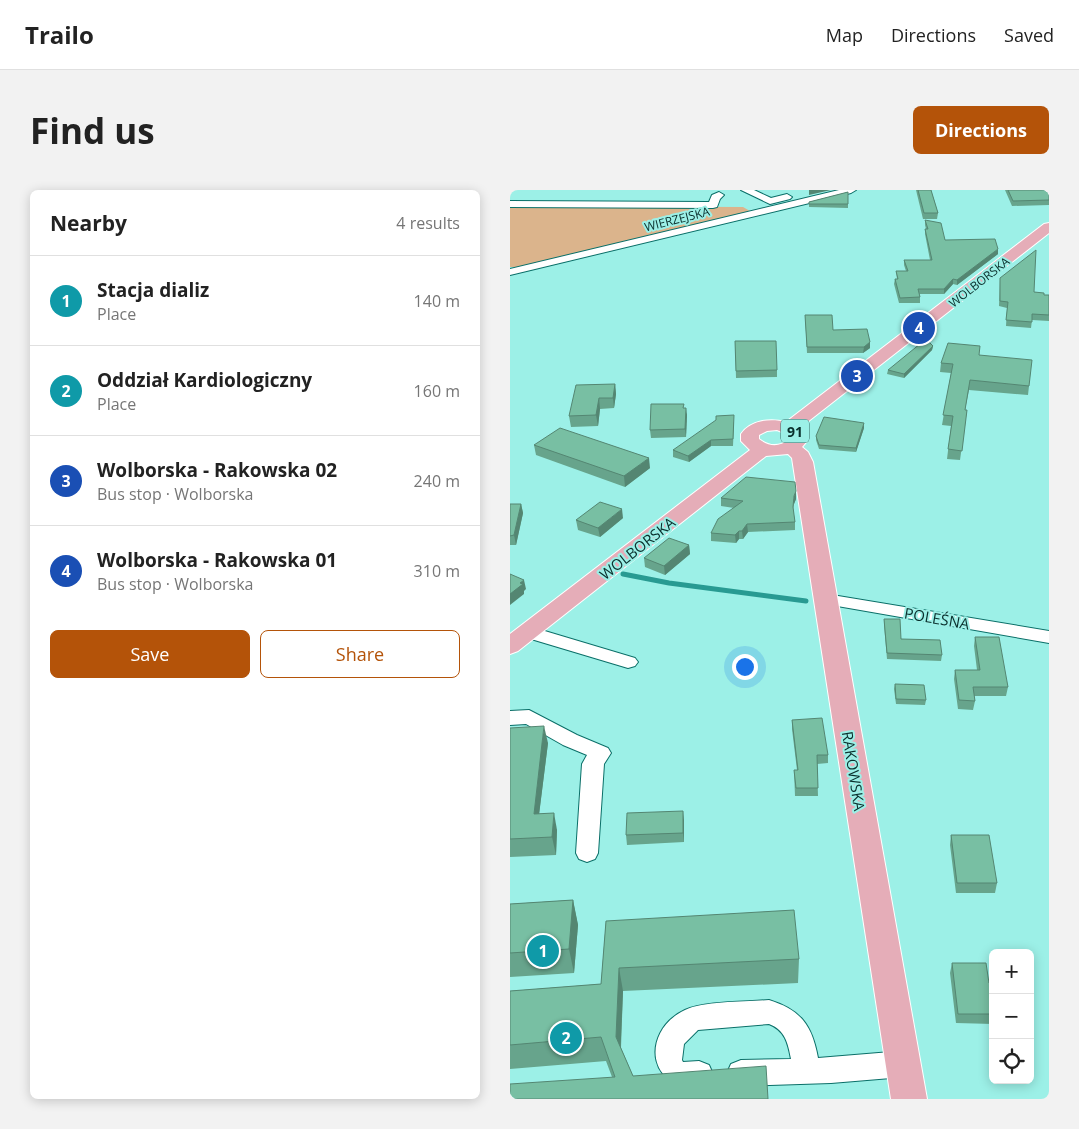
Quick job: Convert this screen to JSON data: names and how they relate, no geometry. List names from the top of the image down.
{
  "streets": {
    "main road": ["WOLBORSKA", "91", "RAKOWSKA"],
    "street": ["WIERZEJSKA", "POLEŚNA"]
  },
  "crossings": [
    ["WOLBORSKA", "91"],
    ["WOLBORSKA", "RAKOWSKA"],
    ["91", "RAKOWSKA"],
    ["POLEŚNA", "RAKOWSKA"]
  ],
  "page": {
    "header": "Trailo",
    "nav": ["Map", "Directions", "Saved"],
    "buttons": [
      "Directions",
      ["Save", "Share"]
    ],
    "title": "Find us",
    "heading": ["Nearby", "4 results"],
    "list": [
      {
        "mark": "1",
        "name": "Stacja dializ",
        "note": "Place",
        "value": "140 m"
      },
      {
        "mark": "2",
        "name": "Oddział Kardiologiczny",
        "note": "Place",
        "value": "160 m"
      },
      {
        "mark": "3",
        "name": "Wolborska - Rakowska 02",
        "note": "Bus stop · Wolborska",
        "value": "240 m"
      },
      {
        "mark": "4",
        "name": "Wolborska - Rakowska 01",
        "note": "Bus stop · Wolborska",
        "value": "310 m"
      }
    ],
    "pins": [
      "4",
      "3",
      "1",
      "2"
    ],
    "map_buttons": ["+", "−"]
  }
}
